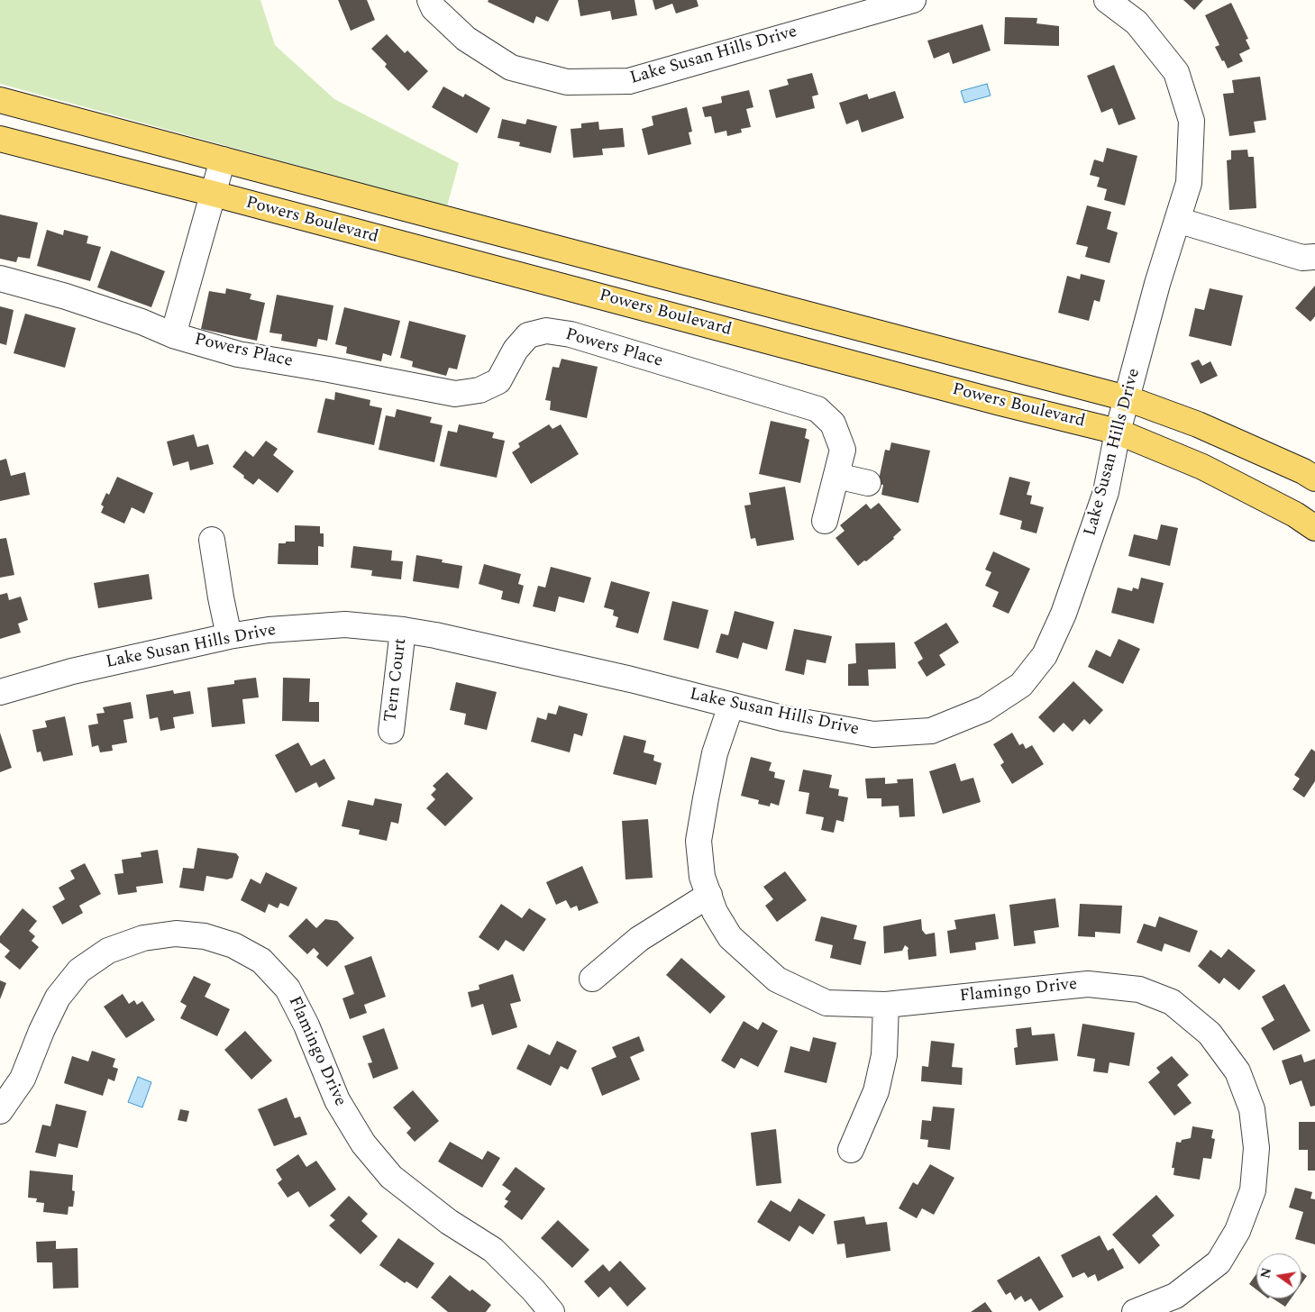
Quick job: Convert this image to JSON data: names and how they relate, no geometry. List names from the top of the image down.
{
  "streets": {
    "main road": ["Powers Boulevard"],
    "street": [
      "Lake Susan Hills Drive",
      "Powers Place",
      "Tern Court",
      "Flamingo Drive"
    ]
  },
  "crossings": [
    ["Lake Susan Hills Drive", "Powers Boulevard"],
    ["Lake Susan Hills Drive", "Tern Court"],
    ["Lake Susan Hills Drive", "Flamingo Drive"],
    ["Powers Boulevard", "Powers Place"]
  ],
  "north": "left"
}
